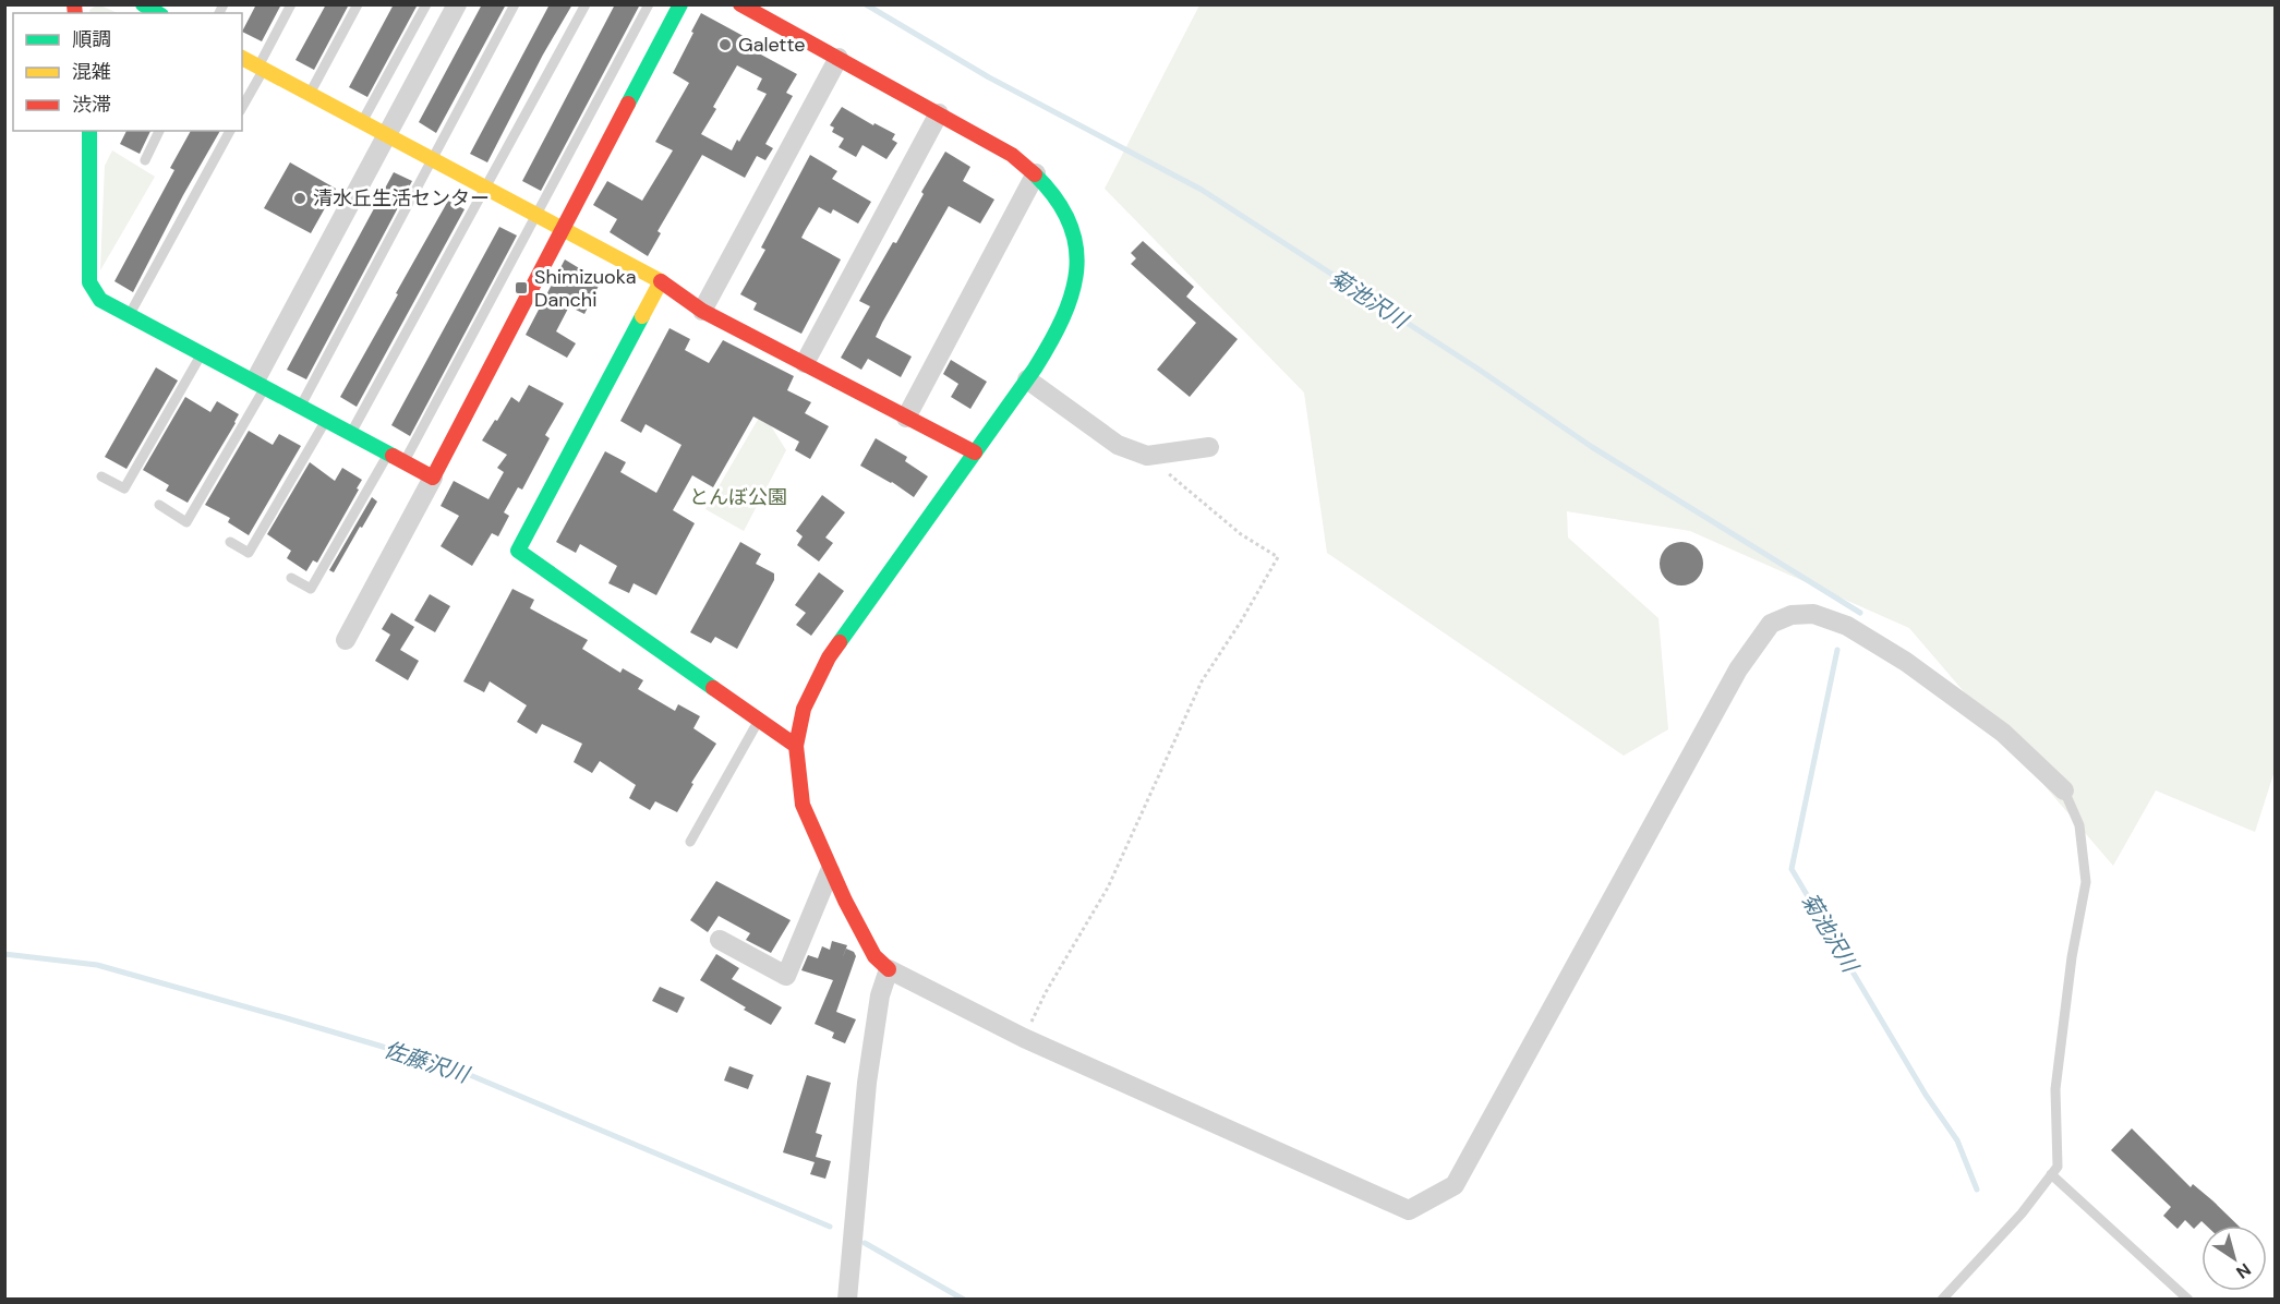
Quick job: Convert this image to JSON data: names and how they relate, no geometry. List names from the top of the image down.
{
  "water": ["菊池沢川", "佐藤沢川"],
  "parks": ["とんぼ公園"],
  "places": {
    "other": ["Galette", "清水丘生活センター"],
    "transit": ["Shimizuoka Danchi"]
  },
  "legend": ["順調", "混雑", "渋滞"],
  "north": "bottom right"
}
